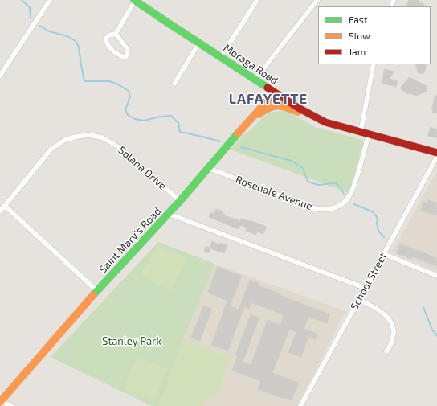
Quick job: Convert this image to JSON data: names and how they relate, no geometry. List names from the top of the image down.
{
  "streets": {
    "street": [
      "Moraga Road",
      "Solana Drive",
      "Rosedale Avenue",
      "Saint Mary's Road",
      "School Street"
    ]
  },
  "crossings": [
    ["Moraga Road", "Rosedale Avenue"],
    ["Moraga Road", "Saint Mary's Road"],
    ["Solana Drive", "Saint Mary's Road"],
    ["Rosedale Avenue", "Saint Mary's Road"]
  ],
  "districts": ["LAFAYETTE"],
  "parks": ["Stanley Park"],
  "legend": ["Fast", "Slow", "Jam"]
}
